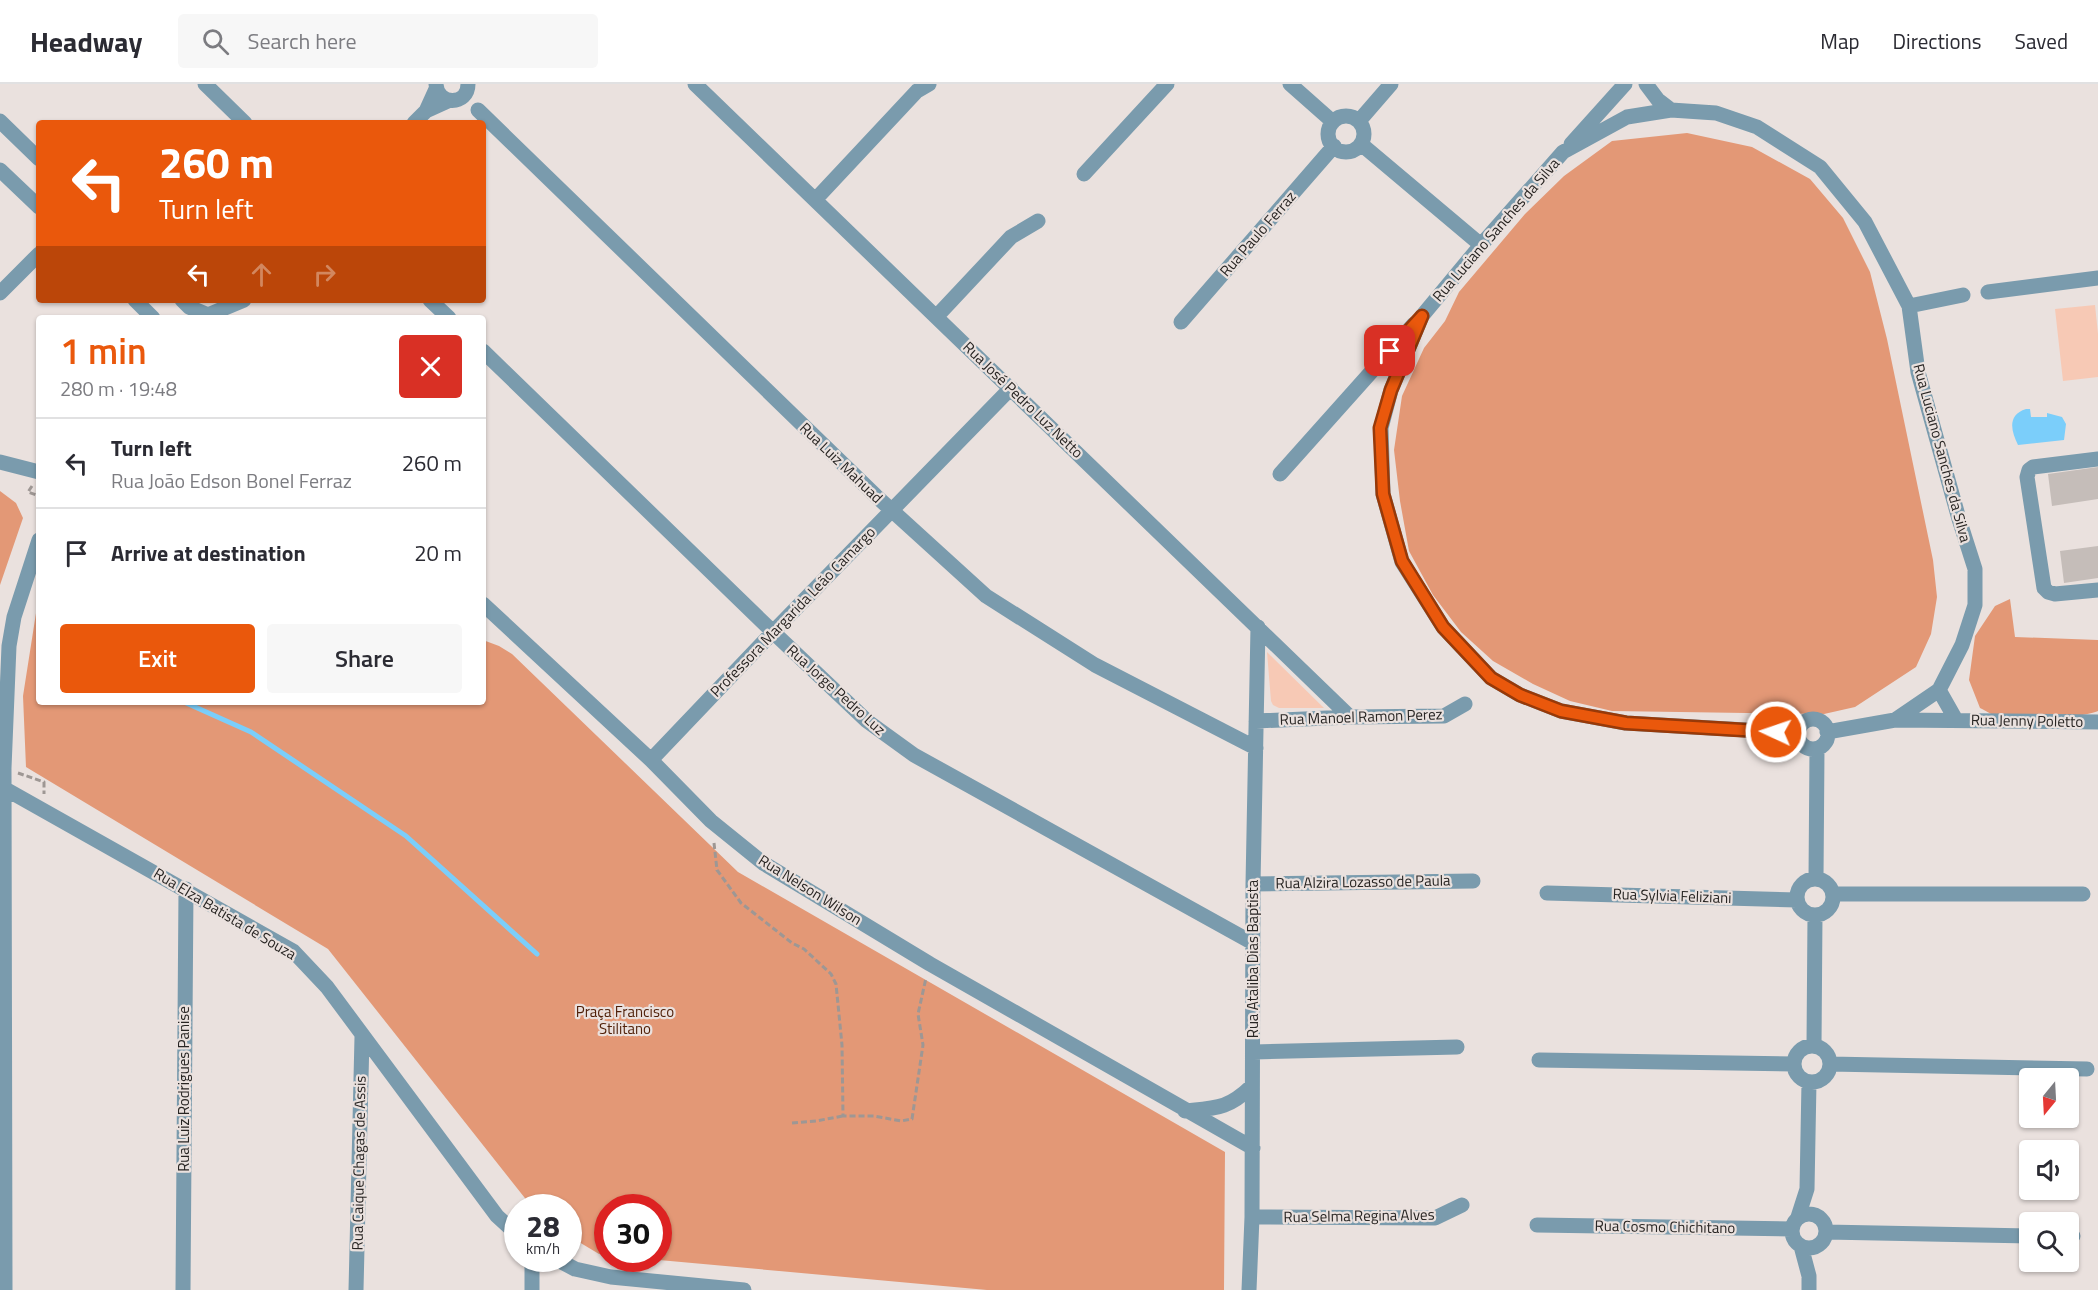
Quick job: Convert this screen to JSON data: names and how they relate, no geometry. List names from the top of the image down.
{
  "streets": {
    "street": [
      "Rua Luciano Sanches da Silva",
      "Rua Paulo Ferraz",
      "Rua José Pedro Luz Netto",
      "Rua Luiz Mahuad",
      "Professora Margarida Leão Camargo",
      "Rua Jorge Pedro Luz",
      "Rua Manoel Ramon Perez",
      "Rua Jenny Poletto",
      "Rua Alzira Lozasso de Paula",
      "Rua Nelson Wilson",
      "Rua Sylvia Feliziani",
      "Rua Elza Batista de Souza",
      "Rua Ataliba Dias Baptista",
      "Rua Luiz Rodrigues Panise",
      "Rua Caique Chagas de Assis",
      "Rua Selma Regina Alves",
      "Rua Cosmo Chichitano"
    ]
  },
  "crossings": [
    ["Rua Luciano Sanches da Silva", "Rua Jenny Poletto"],
    ["Rua José Pedro Luz Netto", "Professora Margarida Leão Camargo"],
    ["Rua José Pedro Luz Netto", "Rua Manoel Ramon Perez"],
    ["Rua José Pedro Luz Netto", "Rua Ataliba Dias Baptista"],
    ["Rua Luiz Mahuad", "Professora Margarida Leão Camargo"],
    ["Rua Luiz Mahuad", "Rua Ataliba Dias Baptista"],
    ["Professora Margarida Leão Camargo", "Rua Jorge Pedro Luz"],
    ["Professora Margarida Leão Camargo", "Rua Nelson Wilson"],
    ["Rua Jorge Pedro Luz", "Rua Ataliba Dias Baptista"],
    ["Rua Manoel Ramon Perez", "Rua Ataliba Dias Baptista"],
    ["Rua Alzira Lozasso de Paula", "Rua Ataliba Dias Baptista"],
    ["Rua Nelson Wilson", "Rua Ataliba Dias Baptista"],
    ["Rua Elza Batista de Souza", "Rua Luiz Rodrigues Panise"],
    ["Rua Elza Batista de Souza", "Rua Caique Chagas de Assis"],
    ["Rua Ataliba Dias Baptista", "Rua Selma Regina Alves"]
  ],
  "parks": ["Praça Francisco Stilitano"],
  "north": "bottom",
  "page": {
    "header": "Headway",
    "search": "Search here",
    "nav": ["Map", "Directions", "Saved"],
    "turn": ["260 m", "Turn left"],
    "heading": ["1 min", "280 m · 19:48"],
    "list": [
      {
        "name": "Turn left",
        "note": "Rua João Edson Bonel Ferraz",
        "value": "260 m"
      },
      {
        "name": "Arrive at destination",
        "value": "20 m"
      }
    ],
    "buttons": ["Exit", "Share"],
    "speed": "28 km/h",
    "limit": "30"
  }
}
